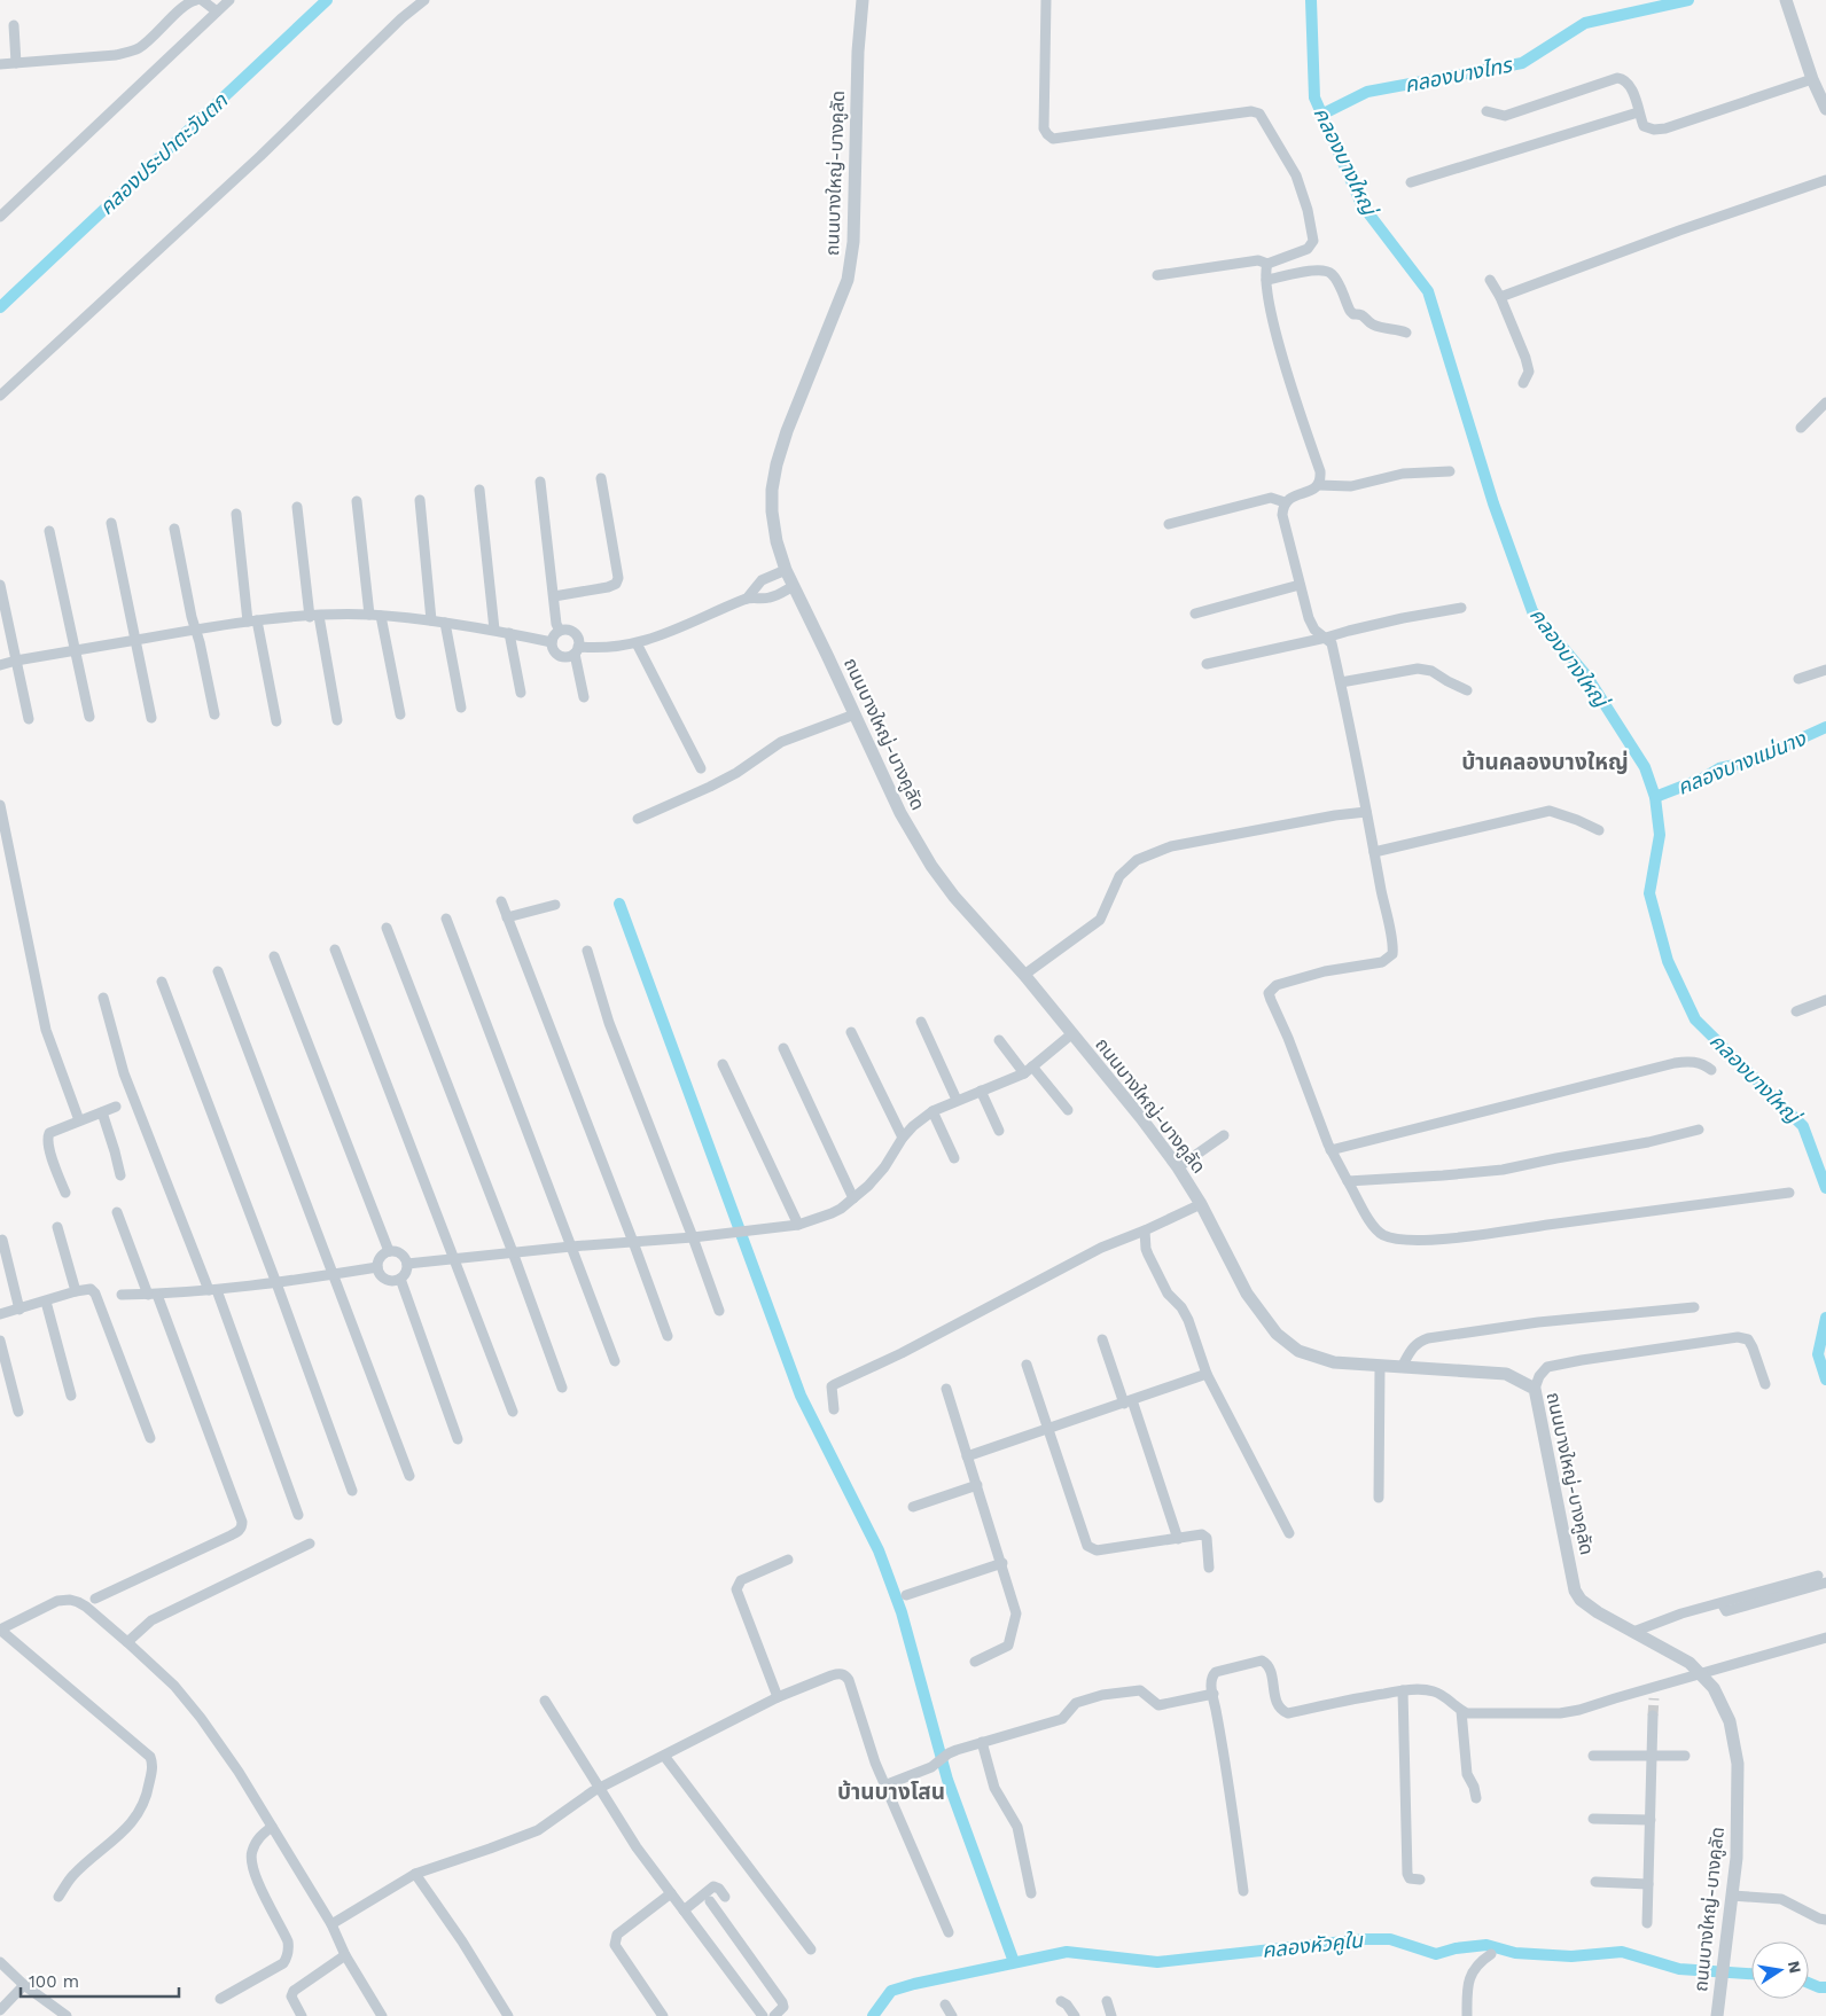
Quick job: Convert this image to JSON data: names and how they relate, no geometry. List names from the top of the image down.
{
  "streets": {
    "street": ["ถนนบางใหญ่-บางคูลัด"]
  },
  "districts": ["บ้านคลองบางใหญ่", "บ้านบางโสน"],
  "water": [
    "คลองบางไทร",
    "คลองประปาตะวันตก",
    "คลองบางใหญ่",
    "คลองบางแม่นาง",
    "คลองหัวคูใน"
  ],
  "scale_bar": "100 m",
  "north": "right"
}
